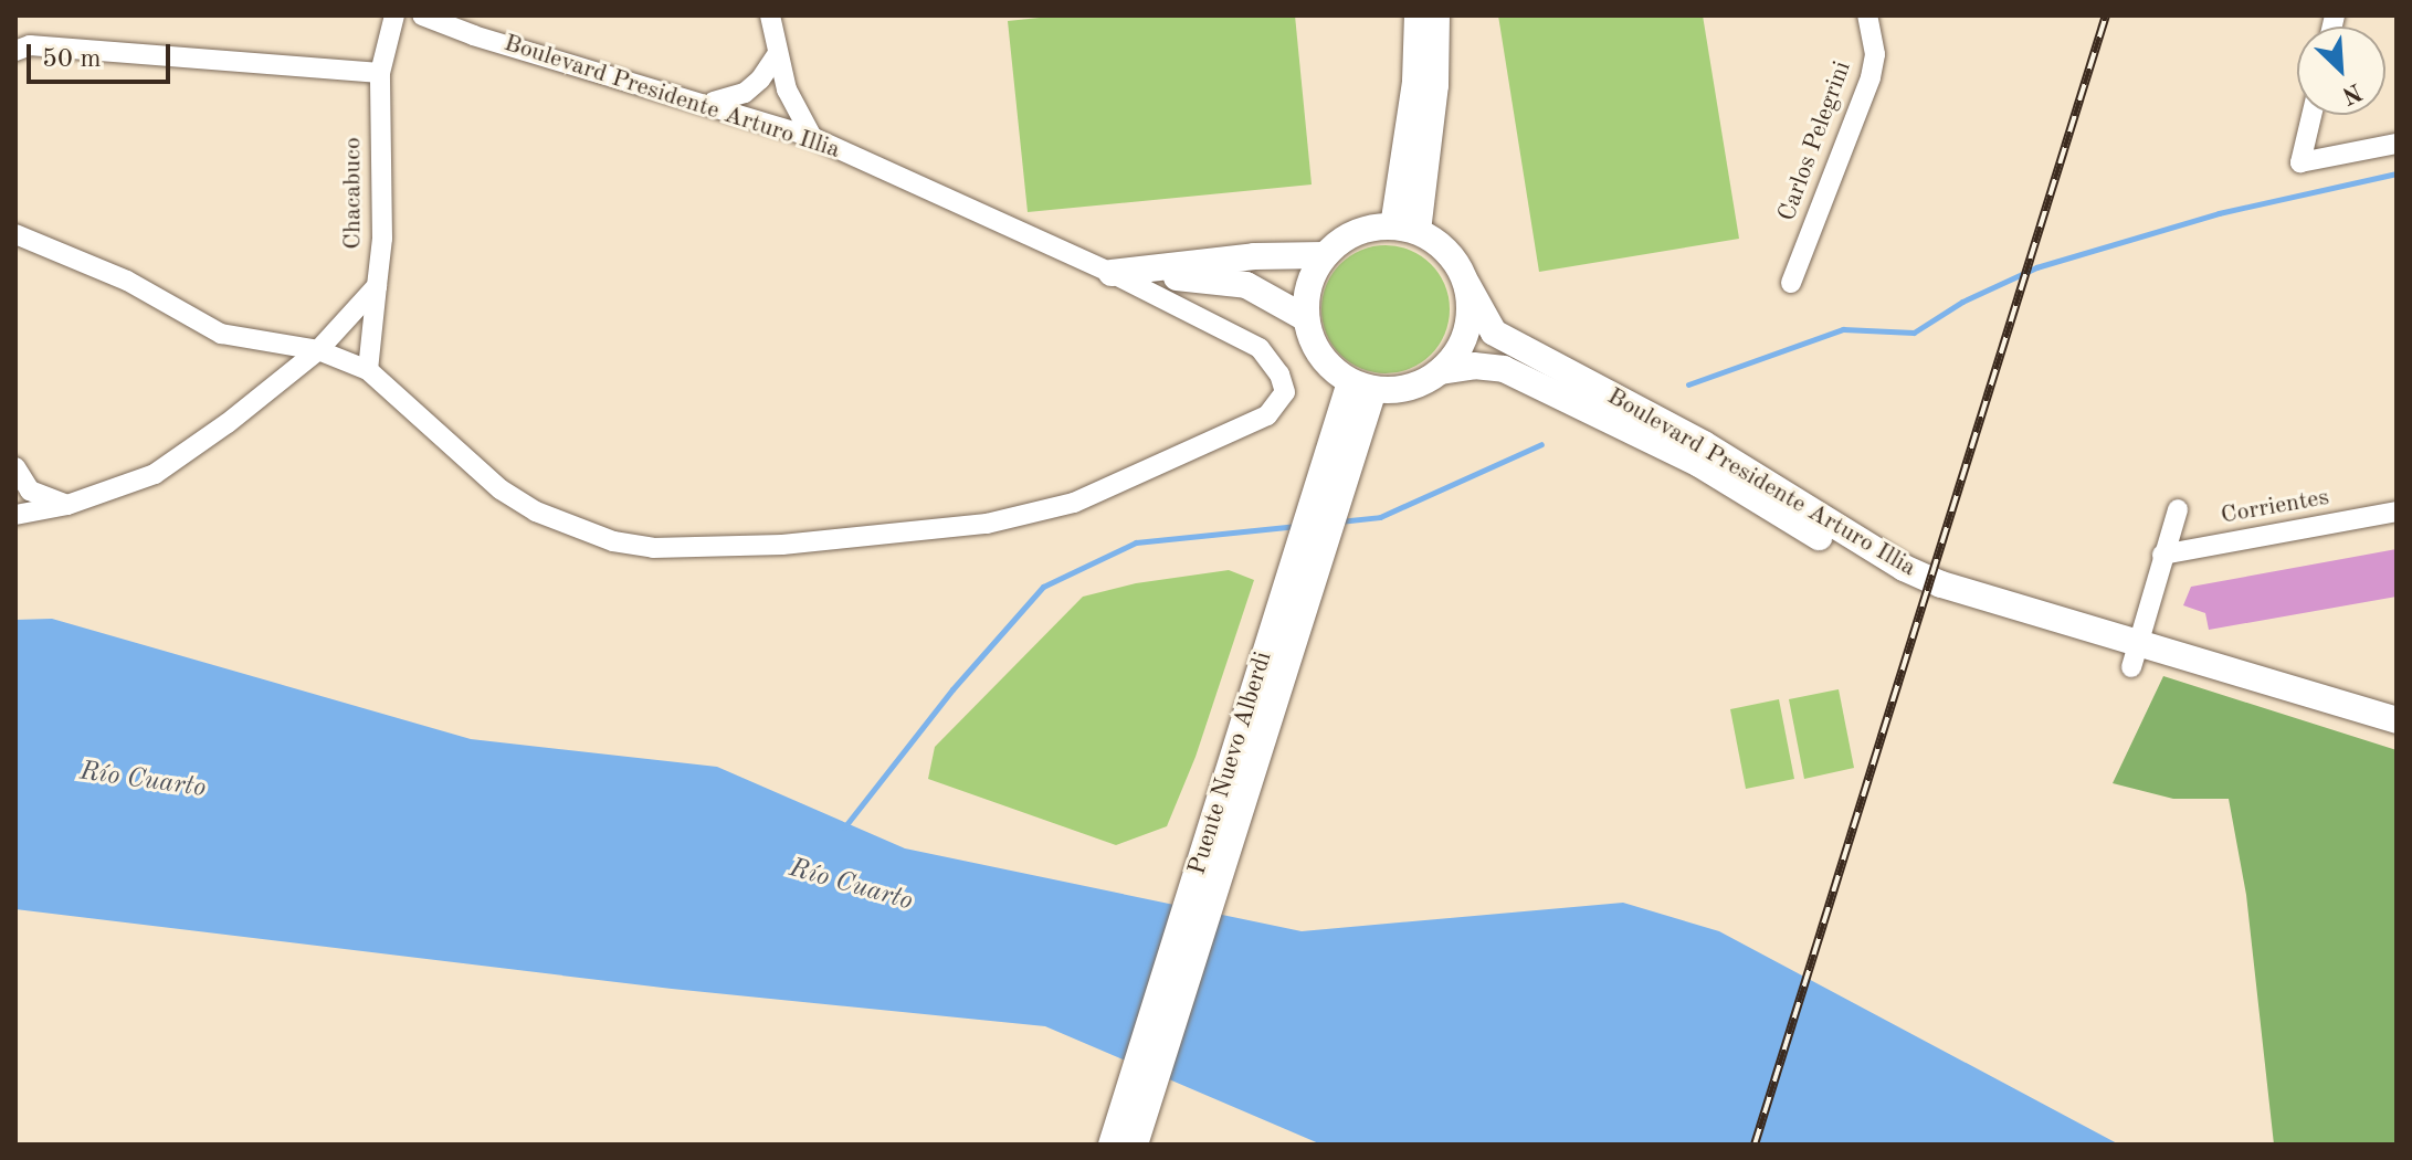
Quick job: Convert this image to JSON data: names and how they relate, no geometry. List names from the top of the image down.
{
  "streets": {
    "main road": ["Boulevard Presidente Arturo Illia", "Puente Nuevo Alberdi"],
    "street": ["Carlos Pelegrini", "Chacabuco", "Corrientes"]
  },
  "crossings": [
    ["Boulevard Presidente Arturo Illia", "Chacabuco"],
    ["Boulevard Presidente Arturo Illia", "Puente Nuevo Alberdi"]
  ],
  "water": ["Río Cuarto"],
  "scale_bar": "50 m",
  "north": "bottom right"
}
